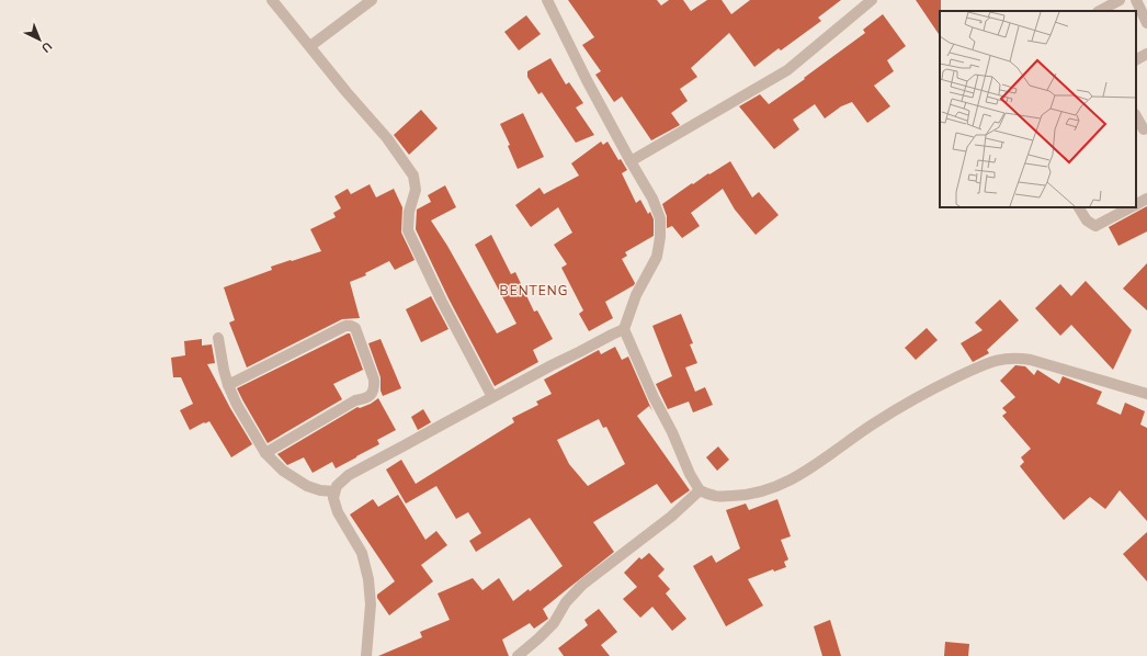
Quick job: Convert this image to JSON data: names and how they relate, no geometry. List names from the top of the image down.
{
  "districts": ["BENTENG"],
  "north": "bottom right"
}
